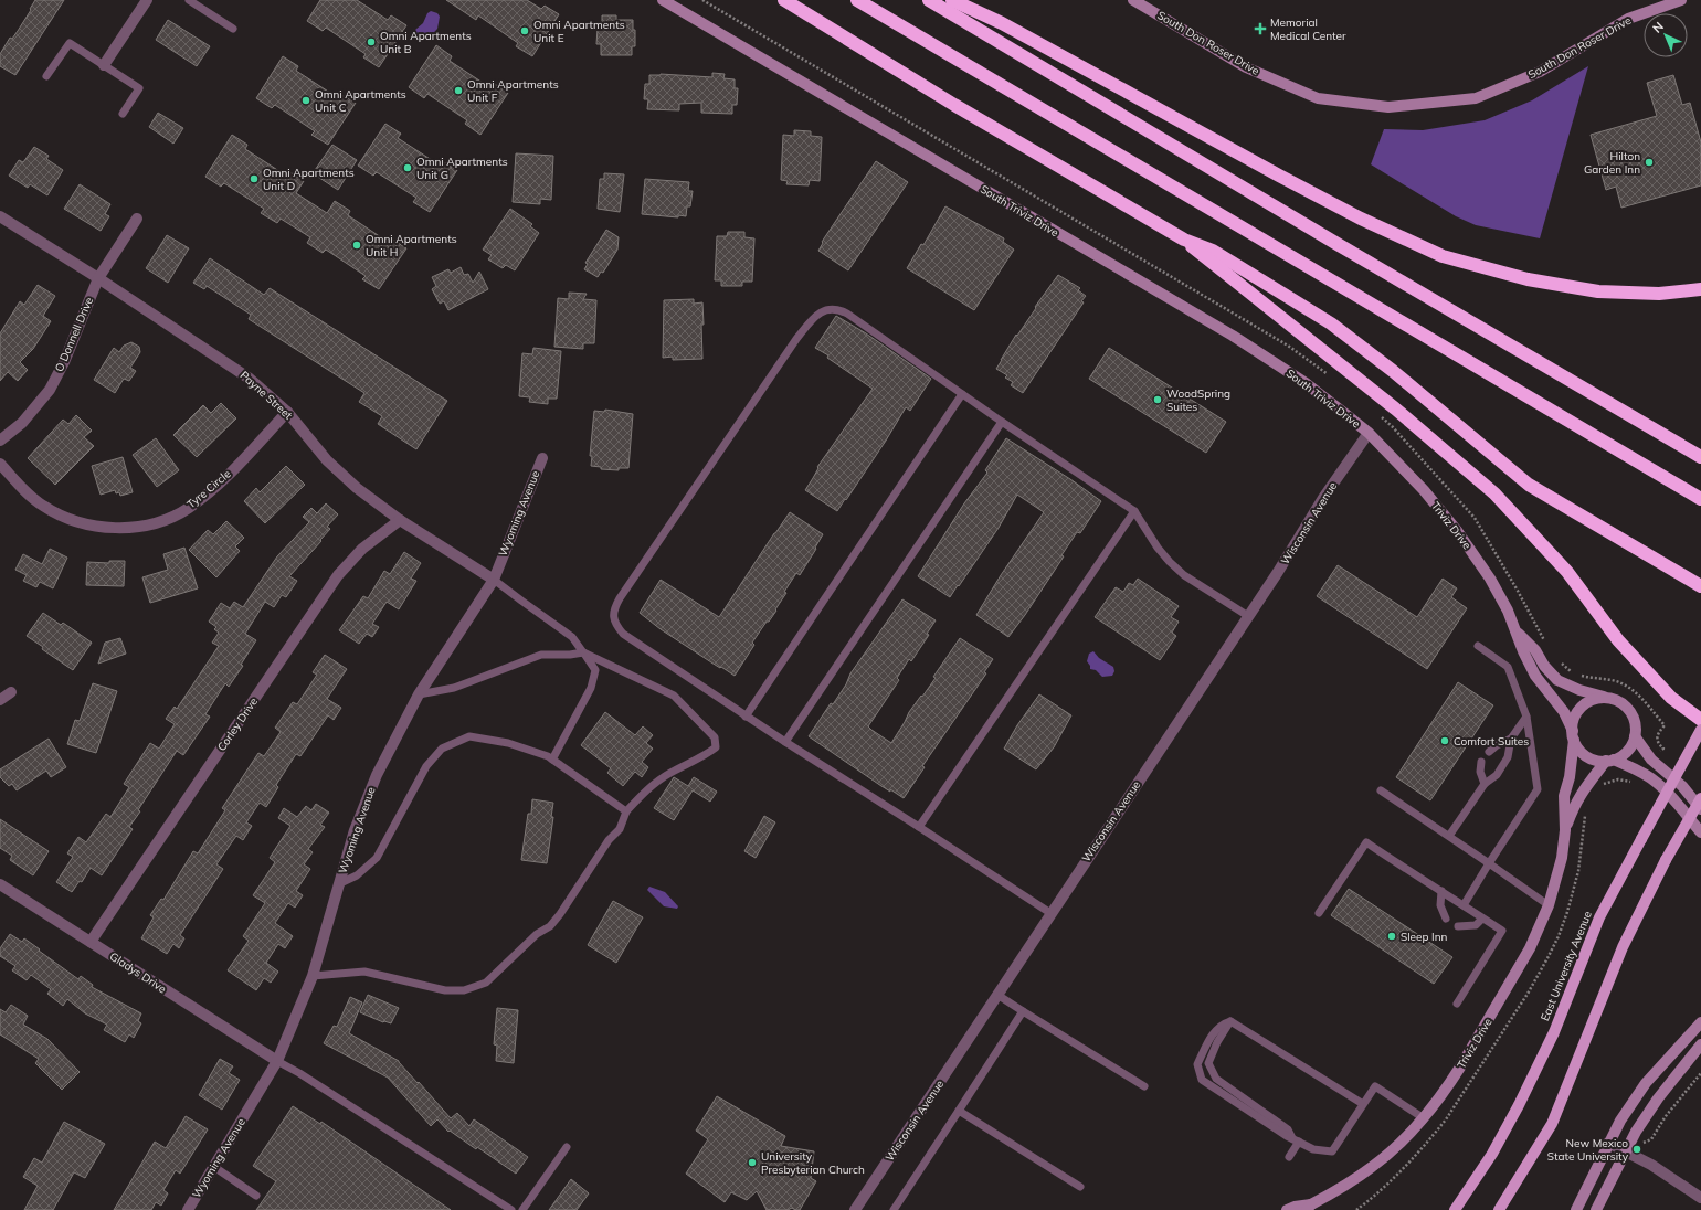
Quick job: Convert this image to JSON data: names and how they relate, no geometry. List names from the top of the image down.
{
  "streets": {
    "main road": ["East University Avenue"],
    "street": [
      "South Don Roser Drive",
      "South Triviz Drive",
      "O Donnell Drive",
      "Payne Street",
      "Tyre Circle",
      "Wyoming Avenue",
      "Wisconsin Avenue",
      "Triviz Drive",
      "Corley Drive",
      "Gladys Drive"
    ]
  },
  "crossings": [
    ["South Triviz Drive", "Wisconsin Avenue"],
    ["South Triviz Drive", "Triviz Drive"],
    ["O Donnell Drive", "Payne Street"],
    ["Payne Street", "Tyre Circle"],
    ["Payne Street", "Wyoming Avenue"],
    ["Payne Street", "Corley Drive"],
    ["Wyoming Avenue", "Gladys Drive"],
    ["Wisconsin Avenue", "Triviz Drive"],
    ["Corley Drive", "Gladys Drive"]
  ],
  "places": {
    "health": ["Memorial Medical Center"],
    "other": [
      "Omni Apartments Unit E",
      "Omni Apartments Unit B",
      "Omni Apartments Unit F",
      "Omni Apartments Unit C",
      "Hilton Garden Inn",
      "Omni Apartments Unit G",
      "Omni Apartments Unit D",
      "Omni Apartments Unit H",
      "WoodSpring Suites",
      "Comfort Suites",
      "Sleep Inn",
      "New Mexico State University",
      "University Presbyterian Church"
    ]
  },
  "north": "top left"
}
